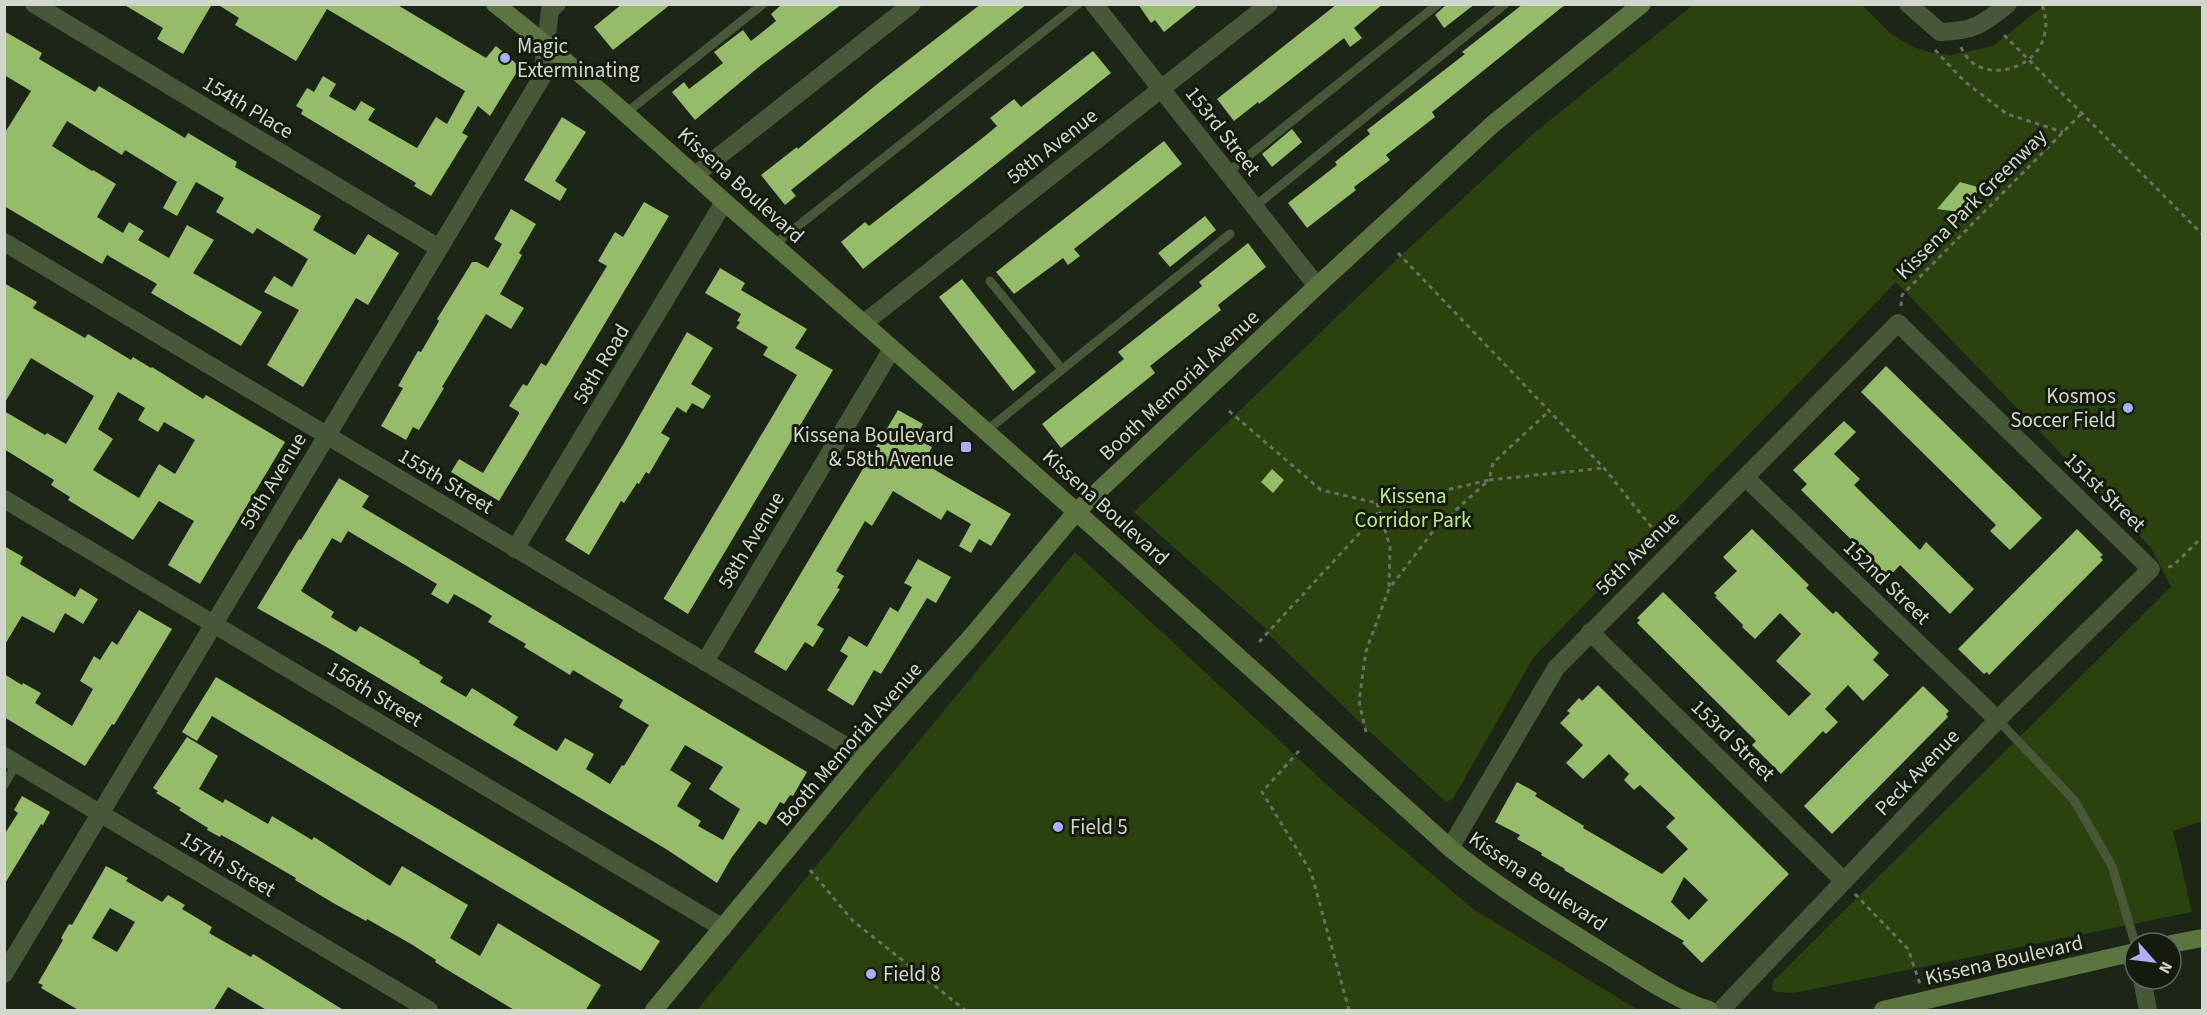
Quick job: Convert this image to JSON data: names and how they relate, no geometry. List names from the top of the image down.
{
  "streets": {
    "main road": ["Kissena Boulevard", "Booth Memorial Avenue"],
    "street": [
      "154th Place",
      "153rd Street",
      "58th Avenue",
      "58th Road",
      "59th Avenue",
      "155th Street",
      "151st Street",
      "56th Avenue",
      "152nd Street",
      "156th Street",
      "Peck Avenue",
      "157th Street"
    ],
    "path": ["Kissena Park Greenway"]
  },
  "crossings": [
    ["154th Place", "59th Avenue"],
    ["153rd Street", "58th Avenue"],
    ["153rd Street", "Booth Memorial Avenue"],
    ["153rd Street", "56th Avenue"],
    ["153rd Street", "Peck Avenue"],
    ["58th Avenue", "Kissena Boulevard"],
    ["58th Avenue", "155th Street"],
    ["Kissena Boulevard", "58th Road"],
    ["Kissena Boulevard", "Booth Memorial Avenue"],
    ["Kissena Boulevard", "59th Avenue"],
    ["Kissena Boulevard", "56th Avenue"],
    ["Kissena Park Greenway", "151st Street"],
    ["Kissena Park Greenway", "56th Avenue"],
    ["58th Road", "155th Street"],
    ["Booth Memorial Avenue", "155th Street"],
    ["Booth Memorial Avenue", "156th Street"],
    ["59th Avenue", "155th Street"],
    ["59th Avenue", "156th Street"],
    ["59th Avenue", "157th Street"],
    ["151st Street", "56th Avenue"],
    ["151st Street", "Peck Avenue"],
    ["56th Avenue", "152nd Street"],
    ["152nd Street", "Peck Avenue"]
  ],
  "parks": ["Kissena Corridor Park"],
  "places": {
    "other": [
      "Magic Exterminating",
      "Kosmos Soccer Field",
      "Field 5",
      "Field 8"
    ],
    "transit": ["Kissena Boulevard & 58th Avenue"]
  },
  "north": "bottom right"
}
